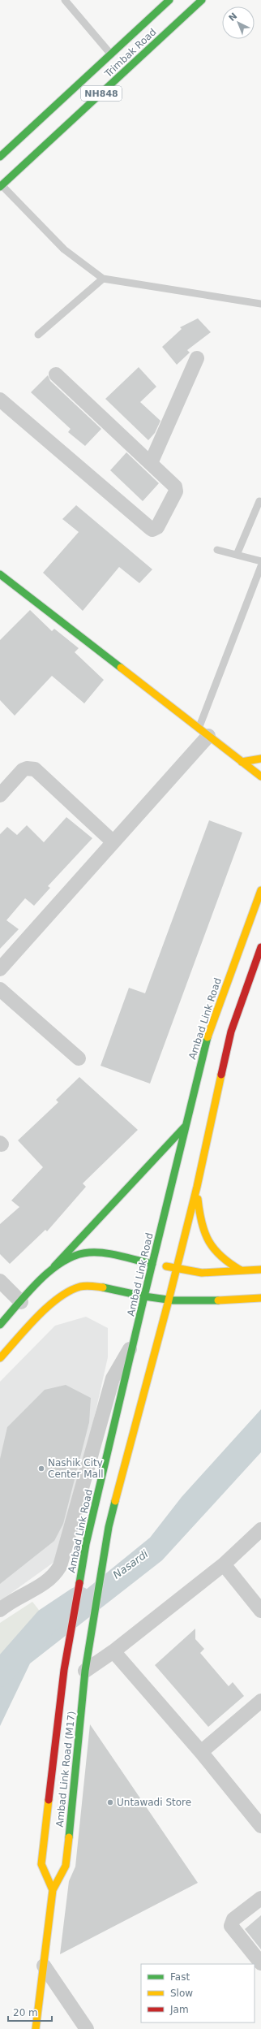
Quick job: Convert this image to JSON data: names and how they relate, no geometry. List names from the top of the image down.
{
  "streets": {
    "main road": [
      "Trimbak Road",
      "NH848",
      "Ambad Link Road",
      "Ambad Link Road (M17)"
    ]
  },
  "crossings": [
    ["Ambad Link Road", "Ambad Link Road (M17)"]
  ],
  "water": ["Nasardi"],
  "places": ["Nashik City Center Mall", "Untawadi Store"],
  "legend": ["Fast", "Slow", "Jam"],
  "scale_bar": "20 m",
  "north": "top left"
}
